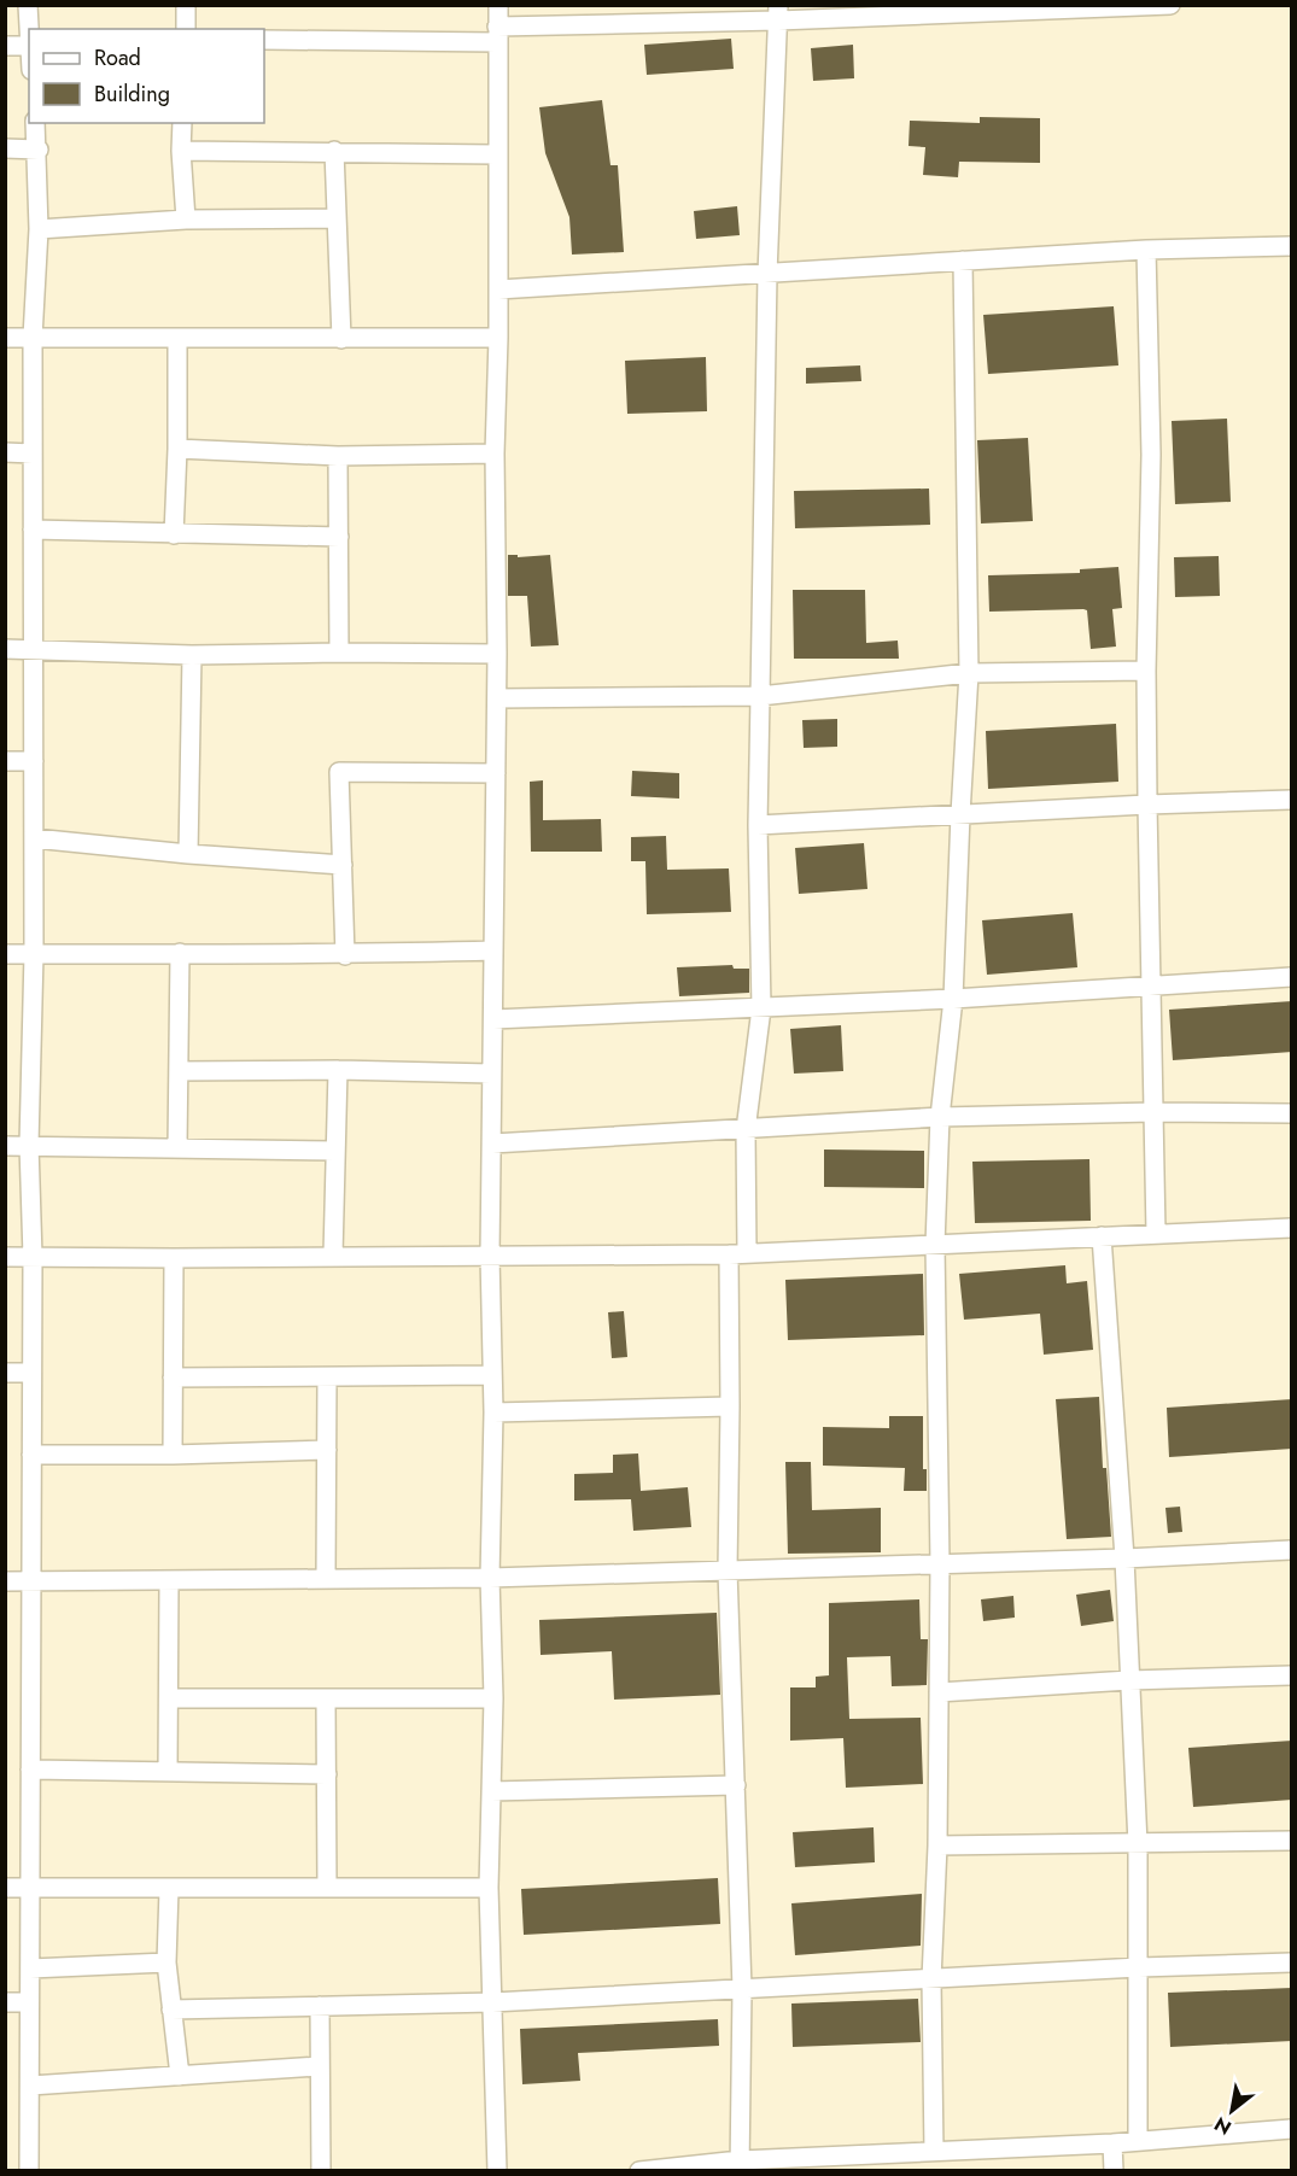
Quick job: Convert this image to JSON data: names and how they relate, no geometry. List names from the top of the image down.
{
  "legend": ["Road", "Building"],
  "north": "bottom left"
}
